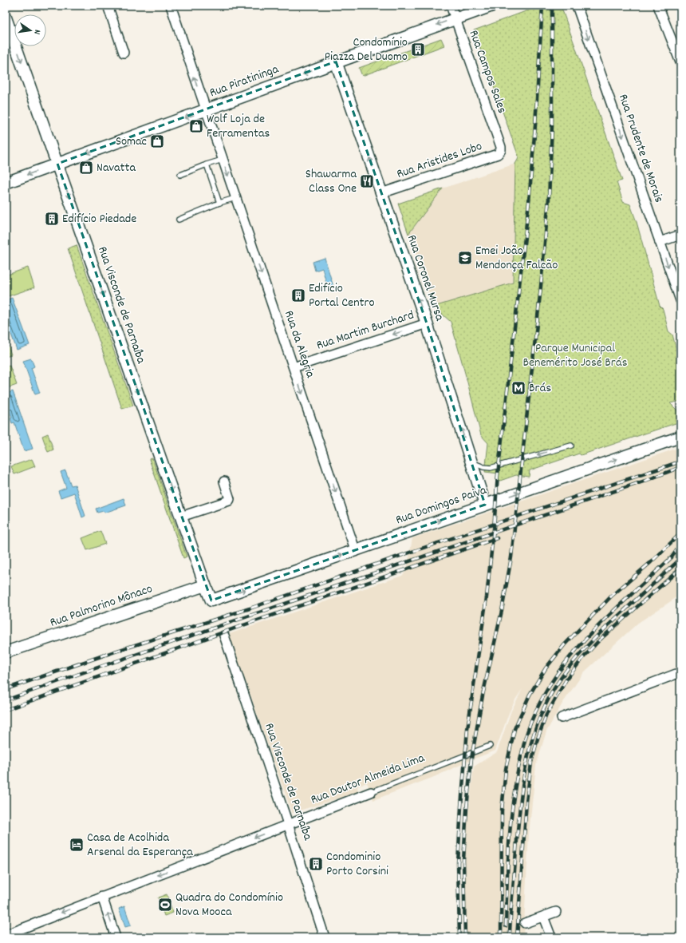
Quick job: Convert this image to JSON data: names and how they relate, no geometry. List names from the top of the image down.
{
  "streets": {
    "street": [
      "Rua Campos Sales",
      "Rua Piratininga",
      "Rua Prudente de Morais",
      "Rua Aristides Lobo",
      "Rua Coronel Mursa",
      "Rua Visconde de Parnaíba",
      "Rua Martim Burchard",
      "Rua da Alegria",
      "Rua Domingos Paiva",
      "Rua Palmorino Mônaco",
      "Rua Doutor Almeida Lima"
    ]
  },
  "crossings": [
    ["Rua Campos Sales", "Rua Piratininga"],
    ["Rua Campos Sales", "Rua Aristides Lobo"],
    ["Rua Piratininga", "Rua Coronel Mursa"],
    ["Rua Piratininga", "Rua Visconde de Parnaíba"],
    ["Rua Piratininga", "Rua da Alegria"],
    ["Rua Aristides Lobo", "Rua Coronel Mursa"],
    ["Rua Coronel Mursa", "Rua Martim Burchard"],
    ["Rua Coronel Mursa", "Rua Domingos Paiva"],
    ["Rua Visconde de Parnaíba", "Rua Domingos Paiva"],
    ["Rua Visconde de Parnaíba", "Rua Palmorino Mônaco"],
    ["Rua Visconde de Parnaíba", "Rua Doutor Almeida Lima"],
    ["Rua Martim Burchard", "Rua da Alegria"],
    ["Rua da Alegria", "Rua Domingos Paiva"]
  ],
  "one_way": [
    "Rua Piratininga",
    "Rua Prudente de Morais",
    "Rua Coronel Mursa",
    "Rua Visconde de Parnaíba",
    "Rua Martim Burchard",
    "Rua Domingos Paiva",
    "Rua Doutor Almeida Lima"
  ],
  "parks": ["Parque Municipal Benemérito José Brás"],
  "places": {
    "building": [
      "Condomínio Piazza Del Duomo",
      "Edifício Piedade",
      "Edifício Portal Centro",
      "Condominio Porto Corsini"
    ],
    "shop": ["Wolf Loja de Ferramentas", "Somac", "Navatta"],
    "restaurant": ["Shawarma Class One"],
    "school or university": ["Emei João Mendonça Falcão"],
    "metro station": ["Brás"],
    "hotel": ["Casa de Acolhida Arsenal da Esperança"],
    "sports": ["Quadra do Condomínio Nova Mooca"]
  },
  "north": "right"
}
